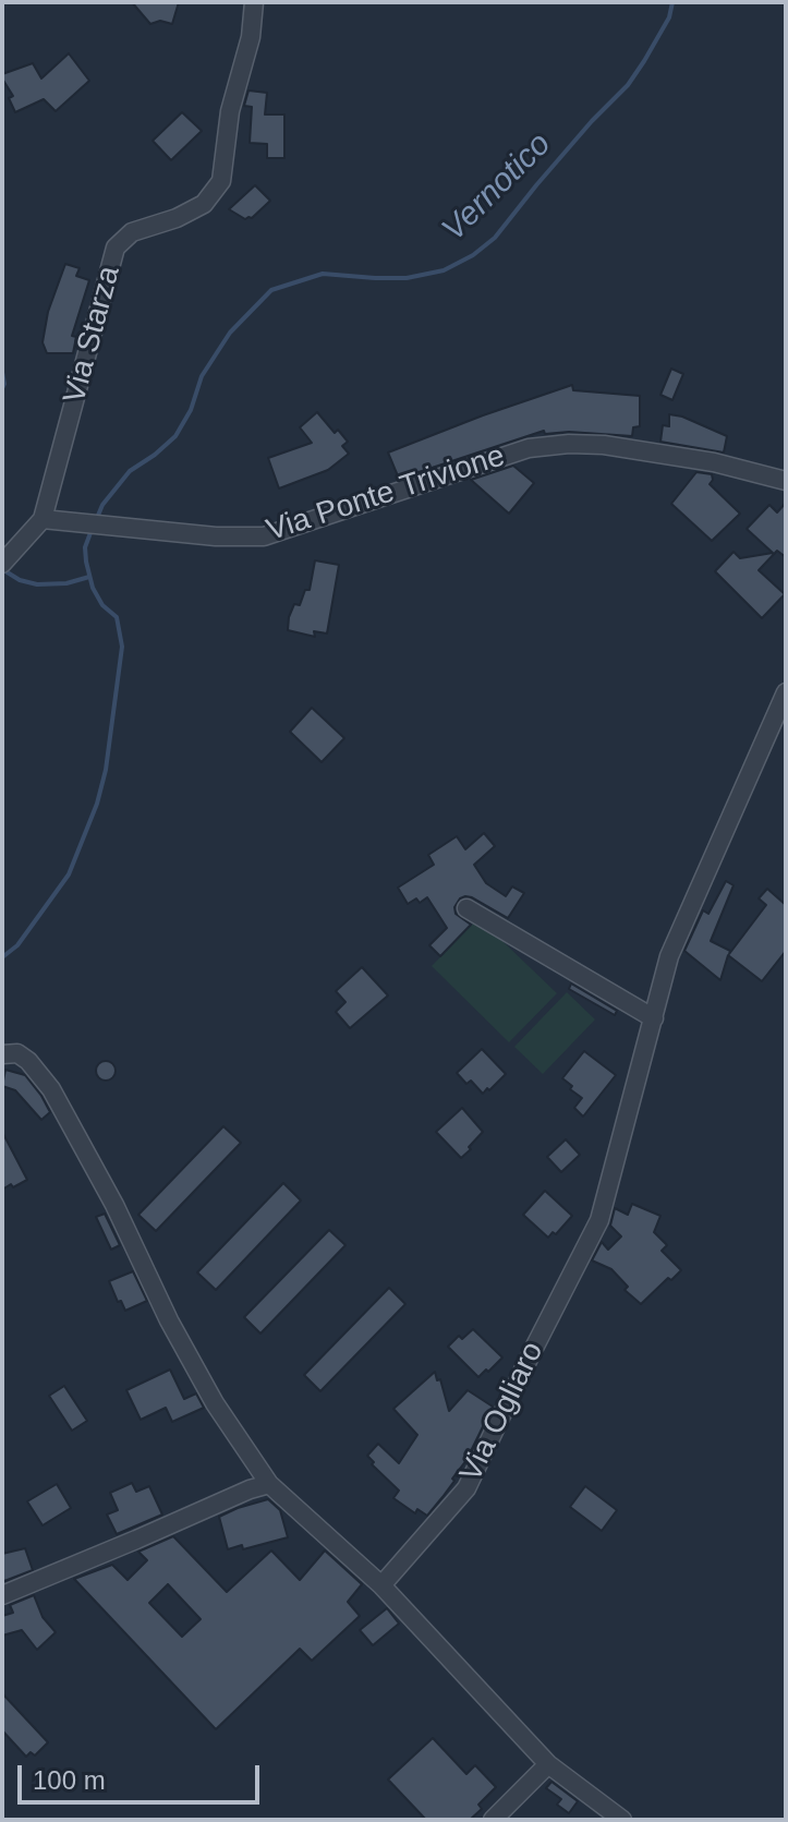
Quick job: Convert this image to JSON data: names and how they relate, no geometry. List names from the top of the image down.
{
  "streets": {
    "street": ["Via Starza", "Via Ponte Trivione", "Via Ogliaro"]
  },
  "crossings": [
    ["Via Starza", "Via Ponte Trivione"]
  ],
  "water": ["Vernotico"],
  "scale_bar": "100 m"
}
